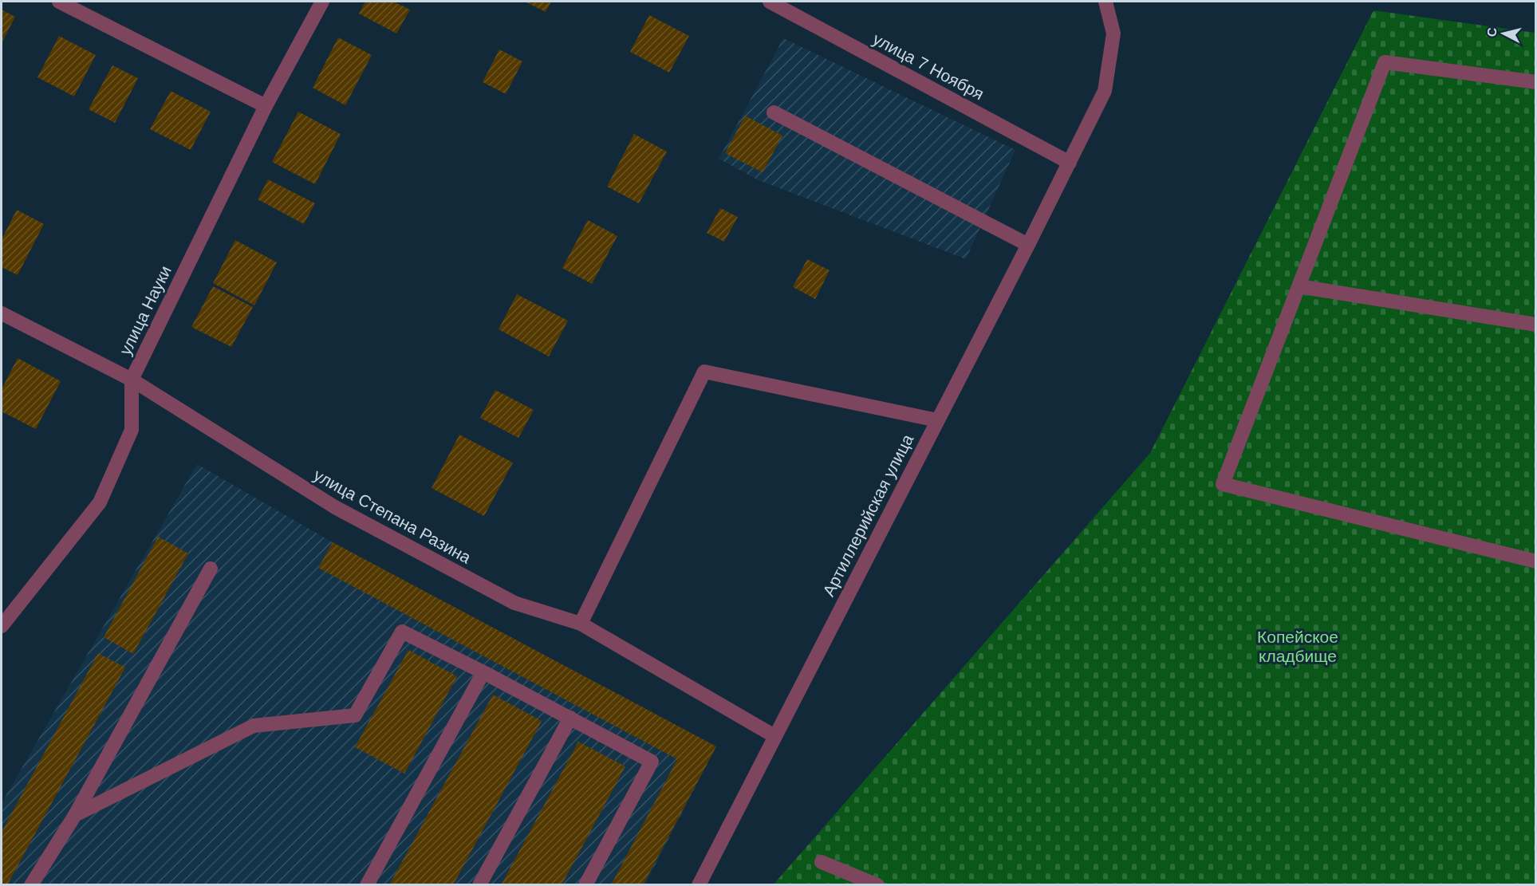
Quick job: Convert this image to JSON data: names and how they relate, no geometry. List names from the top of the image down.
{
  "streets": {
    "street": [
      "улица 7 Ноября",
      "улица Науки",
      "Артиллерийская улица",
      "улица Степана Разина"
    ]
  },
  "crossings": [
    ["улица 7 Ноября", "Артиллерийская улица"],
    ["улица Науки", "улица Степана Разина"],
    ["Артиллерийская улица", "улица Степана Разина"]
  ],
  "parks": ["Копейское кладбище"],
  "north": "left"
}
